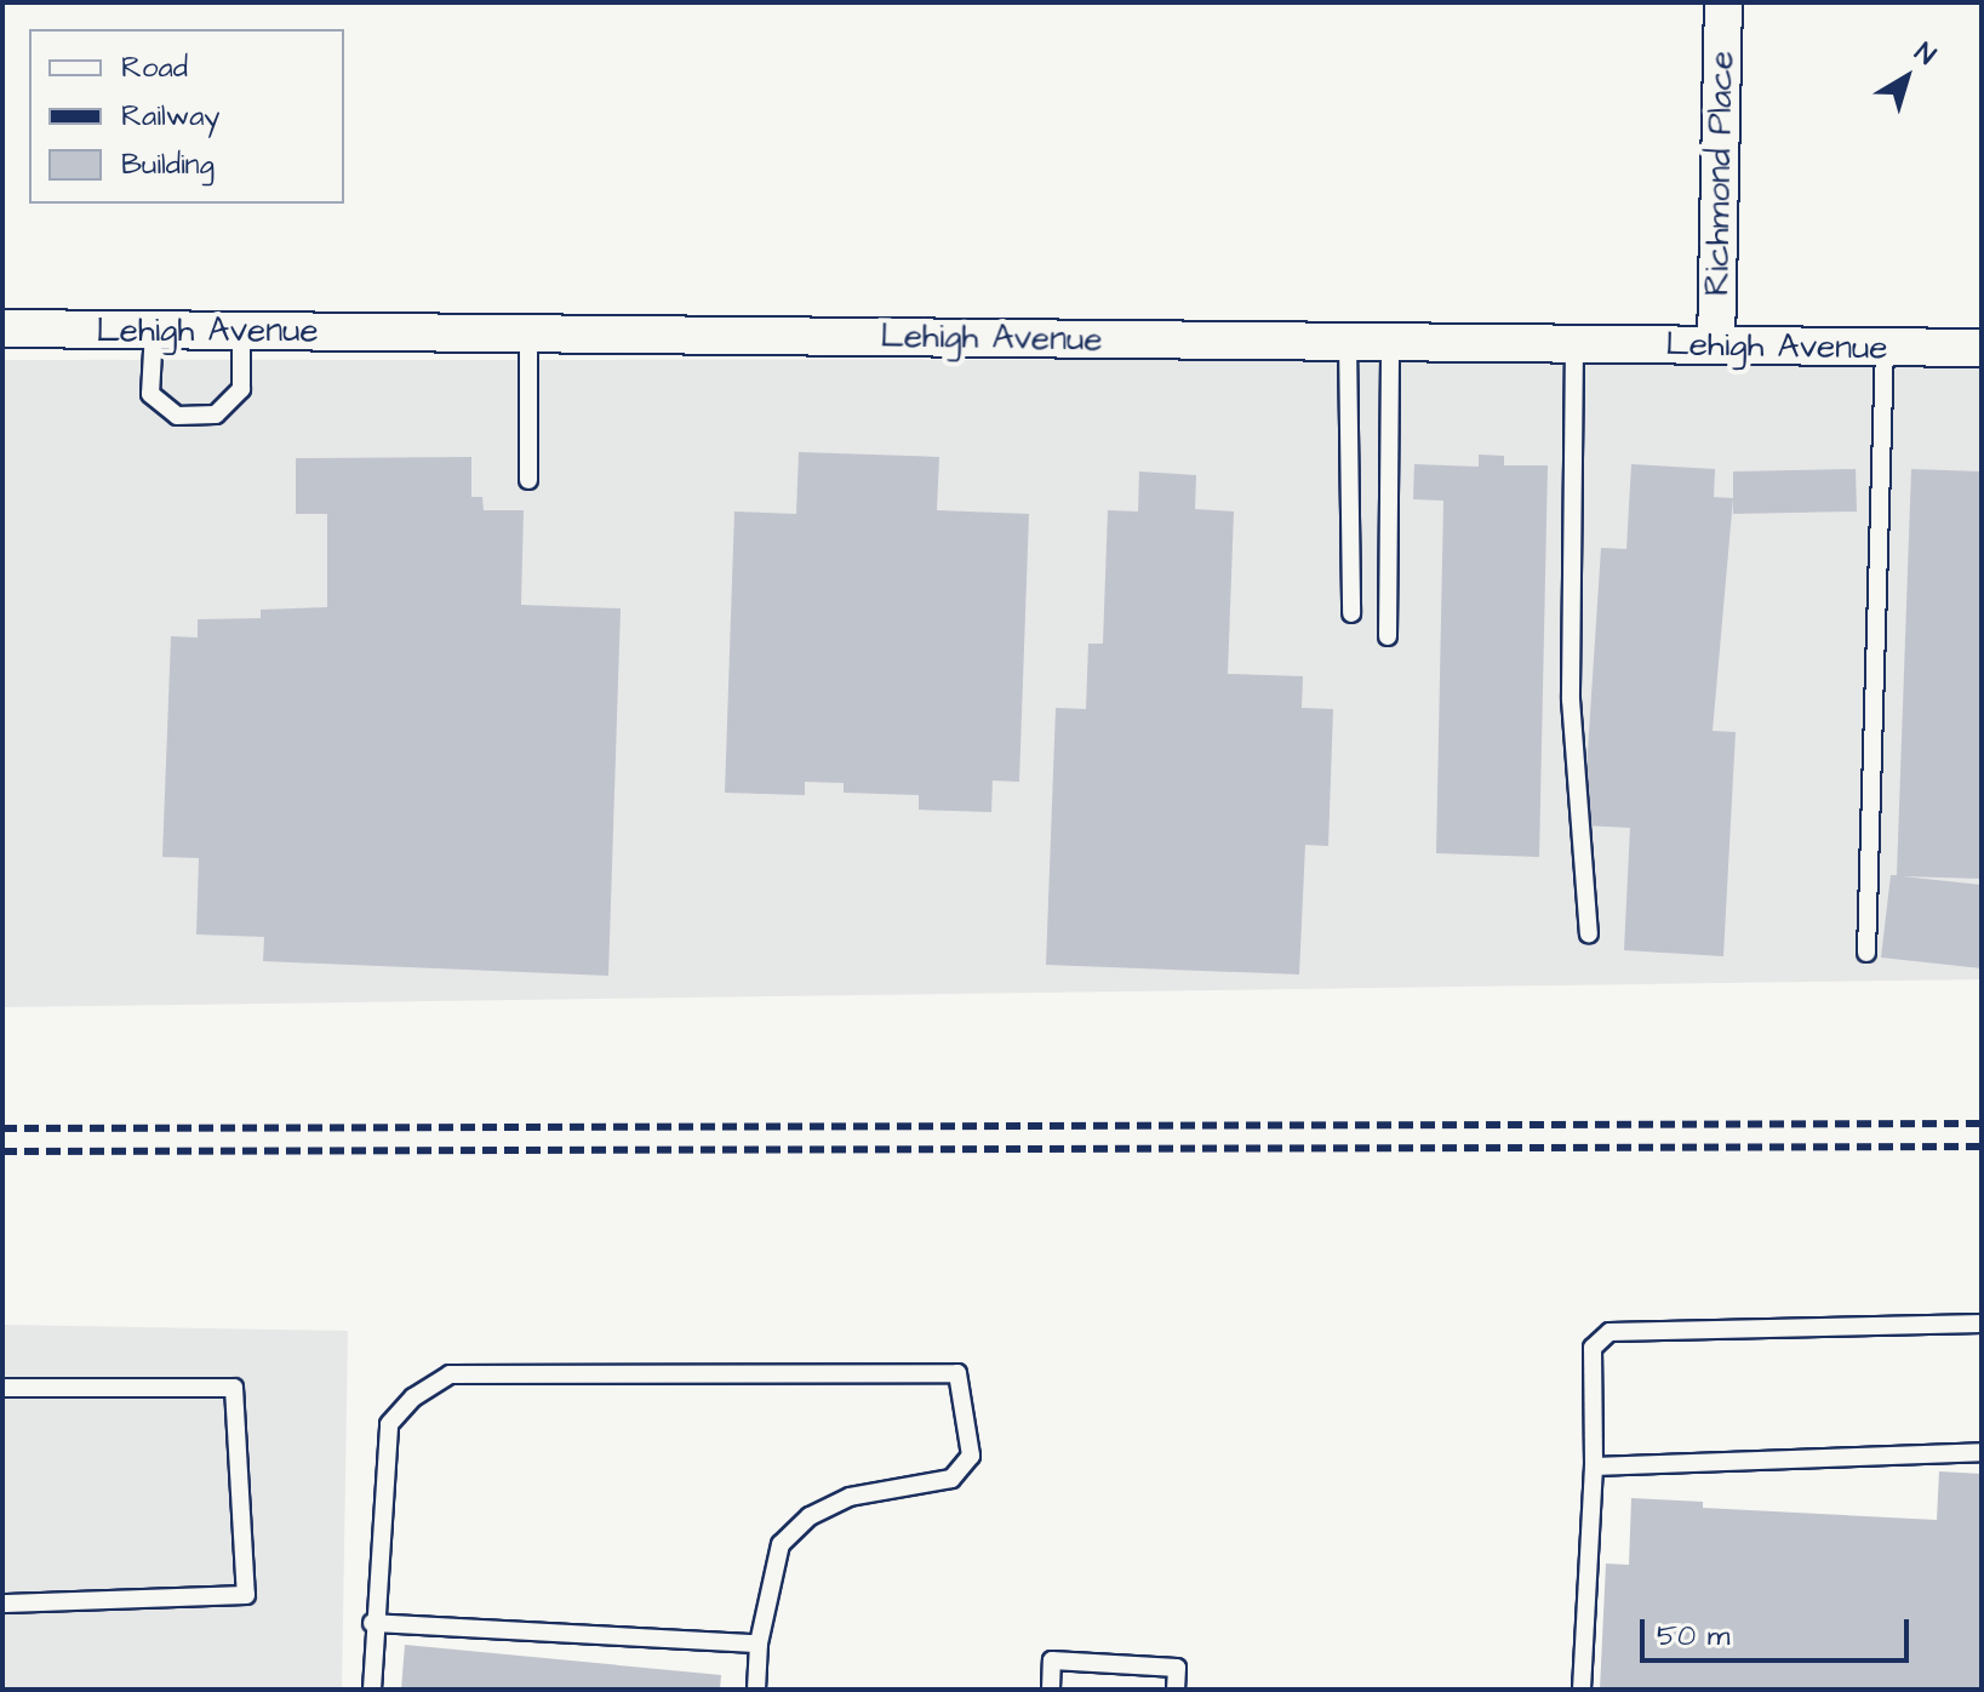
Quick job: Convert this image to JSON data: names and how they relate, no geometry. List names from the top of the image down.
{
  "streets": {
    "street": ["Richmond Place", "Lehigh Avenue"]
  },
  "crossings": [
    ["Richmond Place", "Lehigh Avenue"]
  ],
  "legend": ["Road", "Railway", "Building"],
  "scale_bar": "50 m",
  "north": "top right"
}
